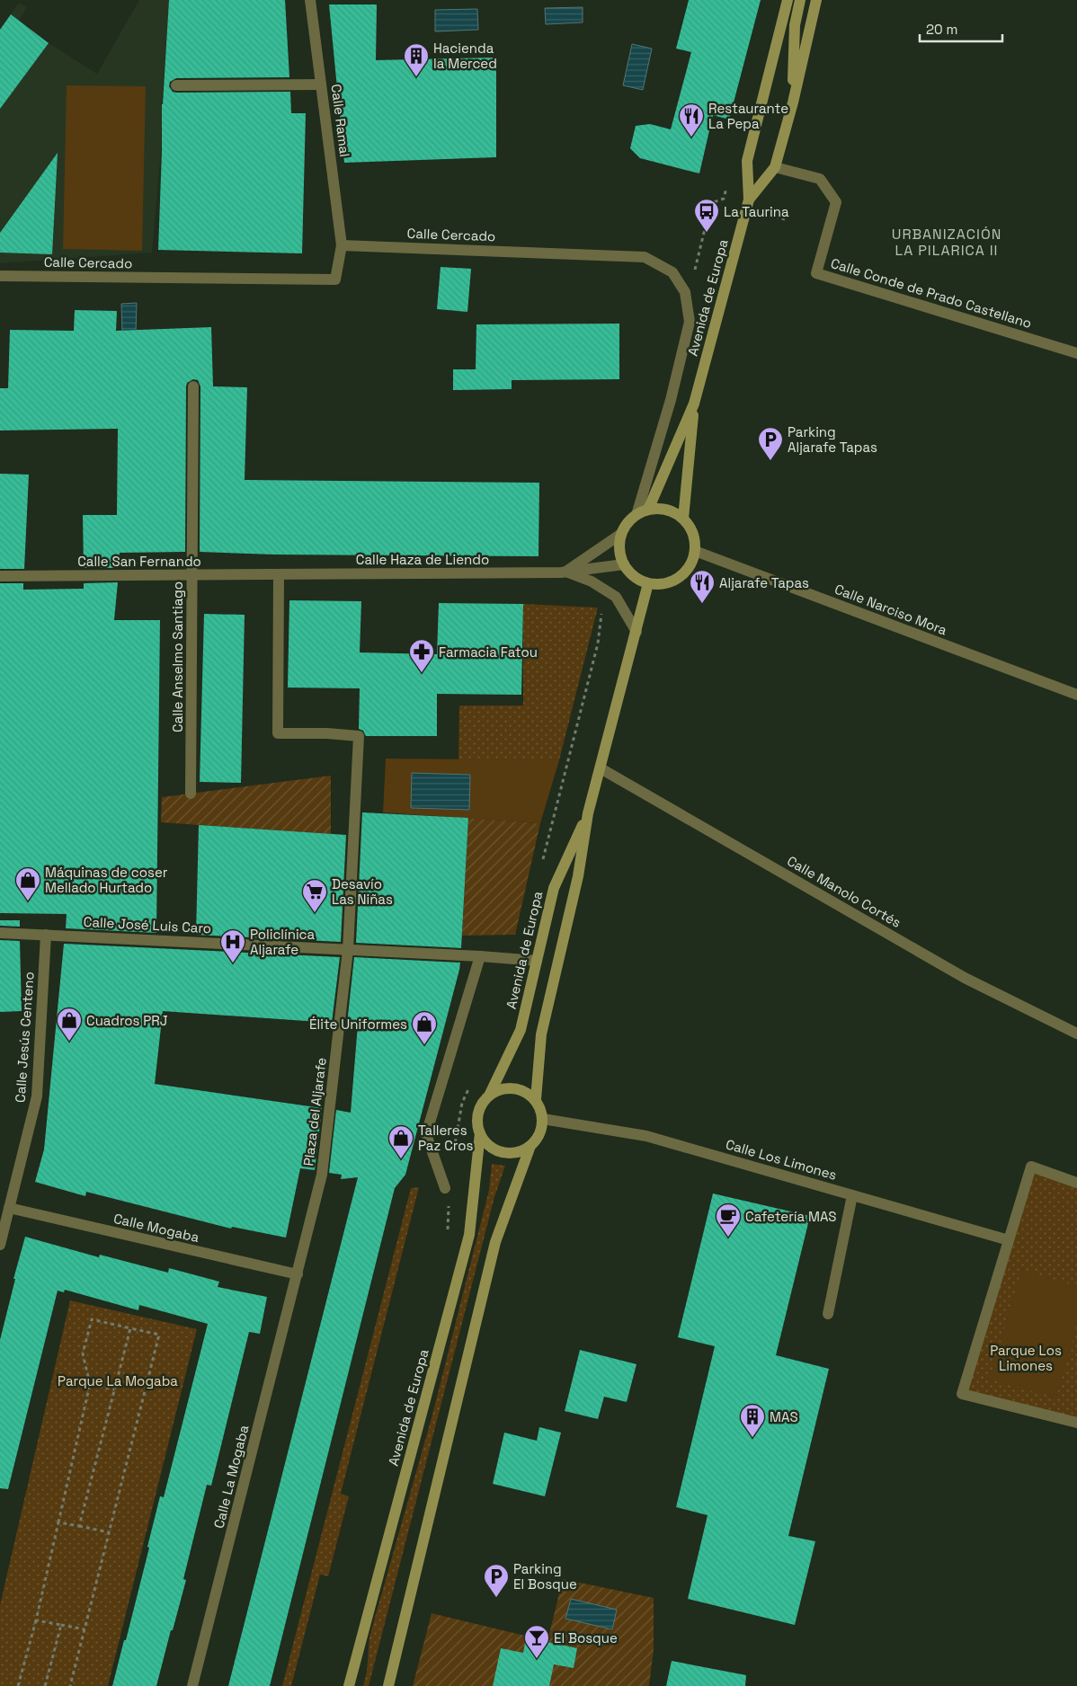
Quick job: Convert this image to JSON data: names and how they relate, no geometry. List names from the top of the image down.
{
  "streets": {
    "main road": ["Avenida de Europa"],
    "street": [
      "Calle Ramal",
      "Calle Cercado",
      "Calle Conde de Prado Castellano",
      "Calle Haza de Liendo",
      "Calle San Fernando",
      "Calle Narciso Mora",
      "Calle Anselmo Santiago",
      "Calle Manolo Cortés",
      "Calle José Luis Caro",
      "Calle Jesús Centeno",
      "Plaza del Aljarafe",
      "Calle Los Limones",
      "Calle Mogaba",
      "Calle La Mogaba"
    ]
  },
  "crossings": [
    ["Calle Ramal", "Calle Cercado"],
    ["Calle Cercado", "Avenida de Europa"],
    ["Calle Cercado", "Calle Haza de Liendo"],
    ["Calle Cercado", "Calle Narciso Mora"],
    ["Calle Conde de Prado Castellano", "Avenida de Europa"],
    ["Avenida de Europa", "Calle Haza de Liendo"],
    ["Avenida de Europa", "Calle Narciso Mora"],
    ["Avenida de Europa", "Calle Manolo Cortés"],
    ["Avenida de Europa", "Calle José Luis Caro"],
    ["Avenida de Europa", "Calle Los Limones"],
    ["Calle Haza de Liendo", "Calle San Fernando"],
    ["Calle Haza de Liendo", "Calle Narciso Mora"],
    ["Calle Haza de Liendo", "Plaza del Aljarafe"],
    ["Calle San Fernando", "Calle Anselmo Santiago"],
    ["Calle San Fernando", "Plaza del Aljarafe"],
    ["Calle José Luis Caro", "Calle Jesús Centeno"],
    ["Calle José Luis Caro", "Plaza del Aljarafe"],
    ["Calle Jesús Centeno", "Calle Mogaba"],
    ["Plaza del Aljarafe", "Calle Mogaba"],
    ["Plaza del Aljarafe", "Calle La Mogaba"],
    ["Calle Mogaba", "Calle La Mogaba"]
  ],
  "districts": ["URBANIZACIÓN LA PILARICA II"],
  "parks": ["Parque Los Limones", "Parque La Mogaba"],
  "places": {
    "building": ["Hacienda la Merced", "MAS"],
    "restaurant": ["Restaurante La Pepa", "Aljarafe Tapas"],
    "bus stop": ["La Taurina"],
    "parking": ["Parking Aljarafe Tapas", "Parking El Bosque"],
    "pharmacy": ["Farmacia Fatou"],
    "shop": [
      "Máquinas de coser Mellado Hurtado",
      "Cuadros PRJ",
      "Élite Uniformes",
      "Talleres Paz Cros"
    ],
    "supermarket": ["Desavío Las Niñas"],
    "hospital": ["Policlínica Aljarafe"],
    "cafe": ["Cafetería MAS"],
    "bar": ["El Bosque"]
  },
  "scale_bar": "20 m"
}
